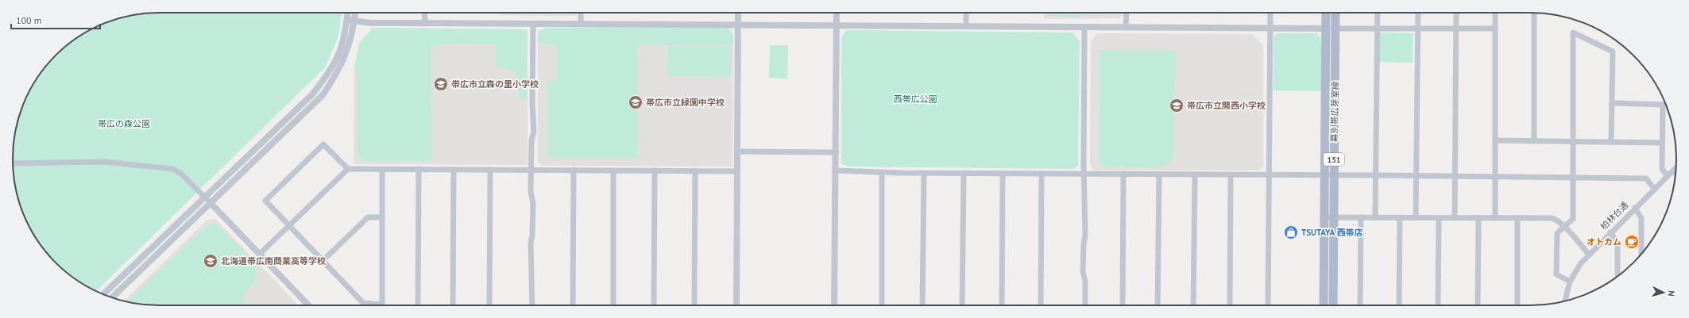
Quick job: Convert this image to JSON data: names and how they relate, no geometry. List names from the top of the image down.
{
  "streets": {
    "main road": ["幕別帯広芽室線", "151"],
    "street": ["柏林台通"]
  },
  "parks": ["西帯広公園", "帯広の森公園"],
  "places": {
    "school or university": [
      "帯広市立森の里小学校",
      "帯広市立緑園中学校",
      "帯広市立開西小学校",
      "北海道帯広南商業高等学校"
    ],
    "shop": ["TSUTAYA 西帯店"],
    "cafe": ["オトカム"]
  },
  "scale_bar": "100 m",
  "north": "right"
}
